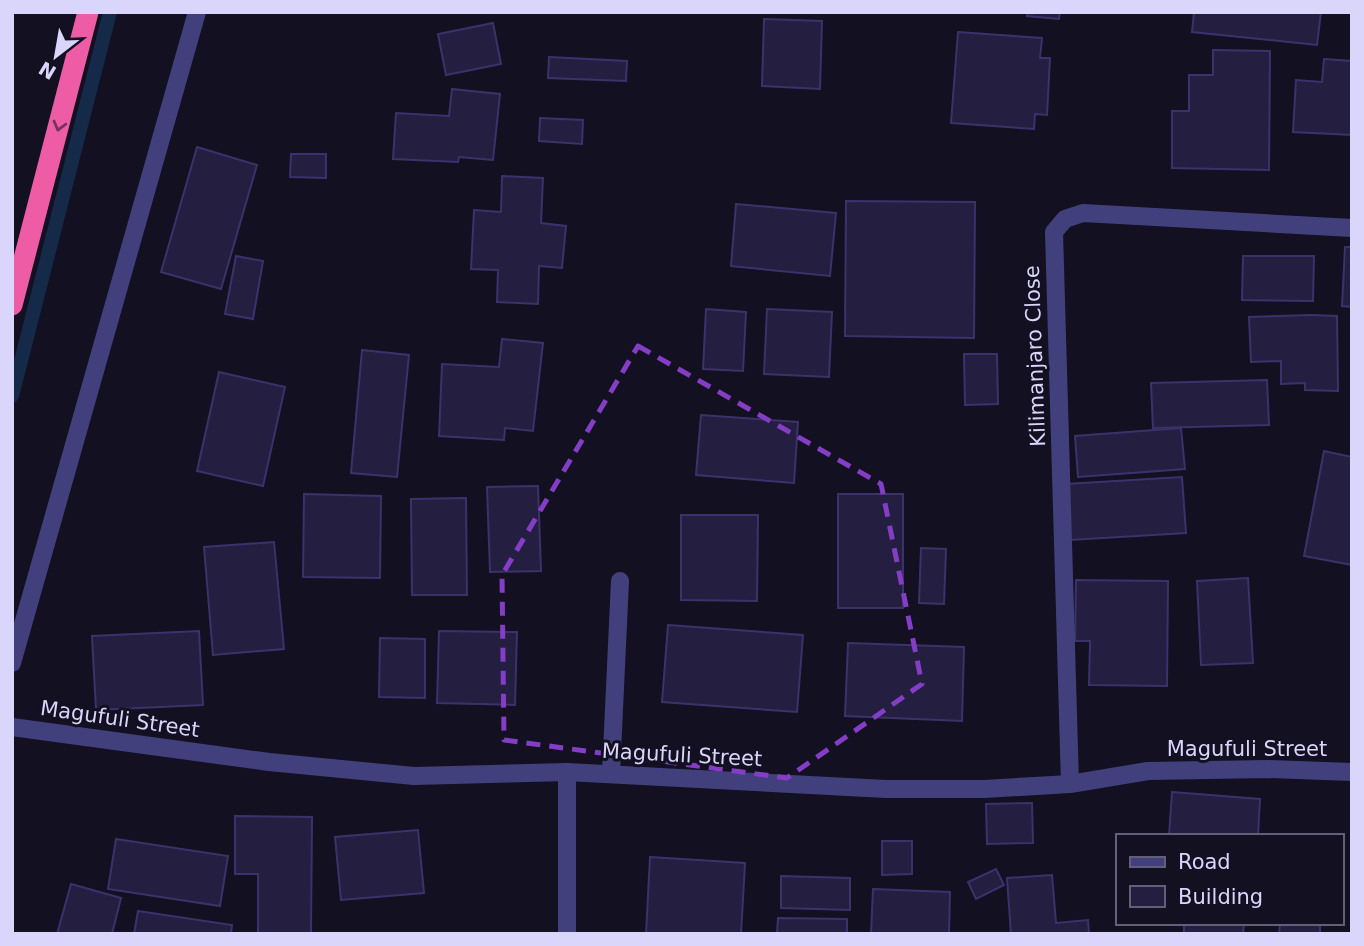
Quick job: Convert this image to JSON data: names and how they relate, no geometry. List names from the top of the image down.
{
  "streets": {
    "street": ["Kilimanjaro Close", "Magufuli Street"]
  },
  "crossings": [
    ["Kilimanjaro Close", "Magufuli Street"]
  ],
  "legend": ["Road", "Building"],
  "north": "bottom left"
}
